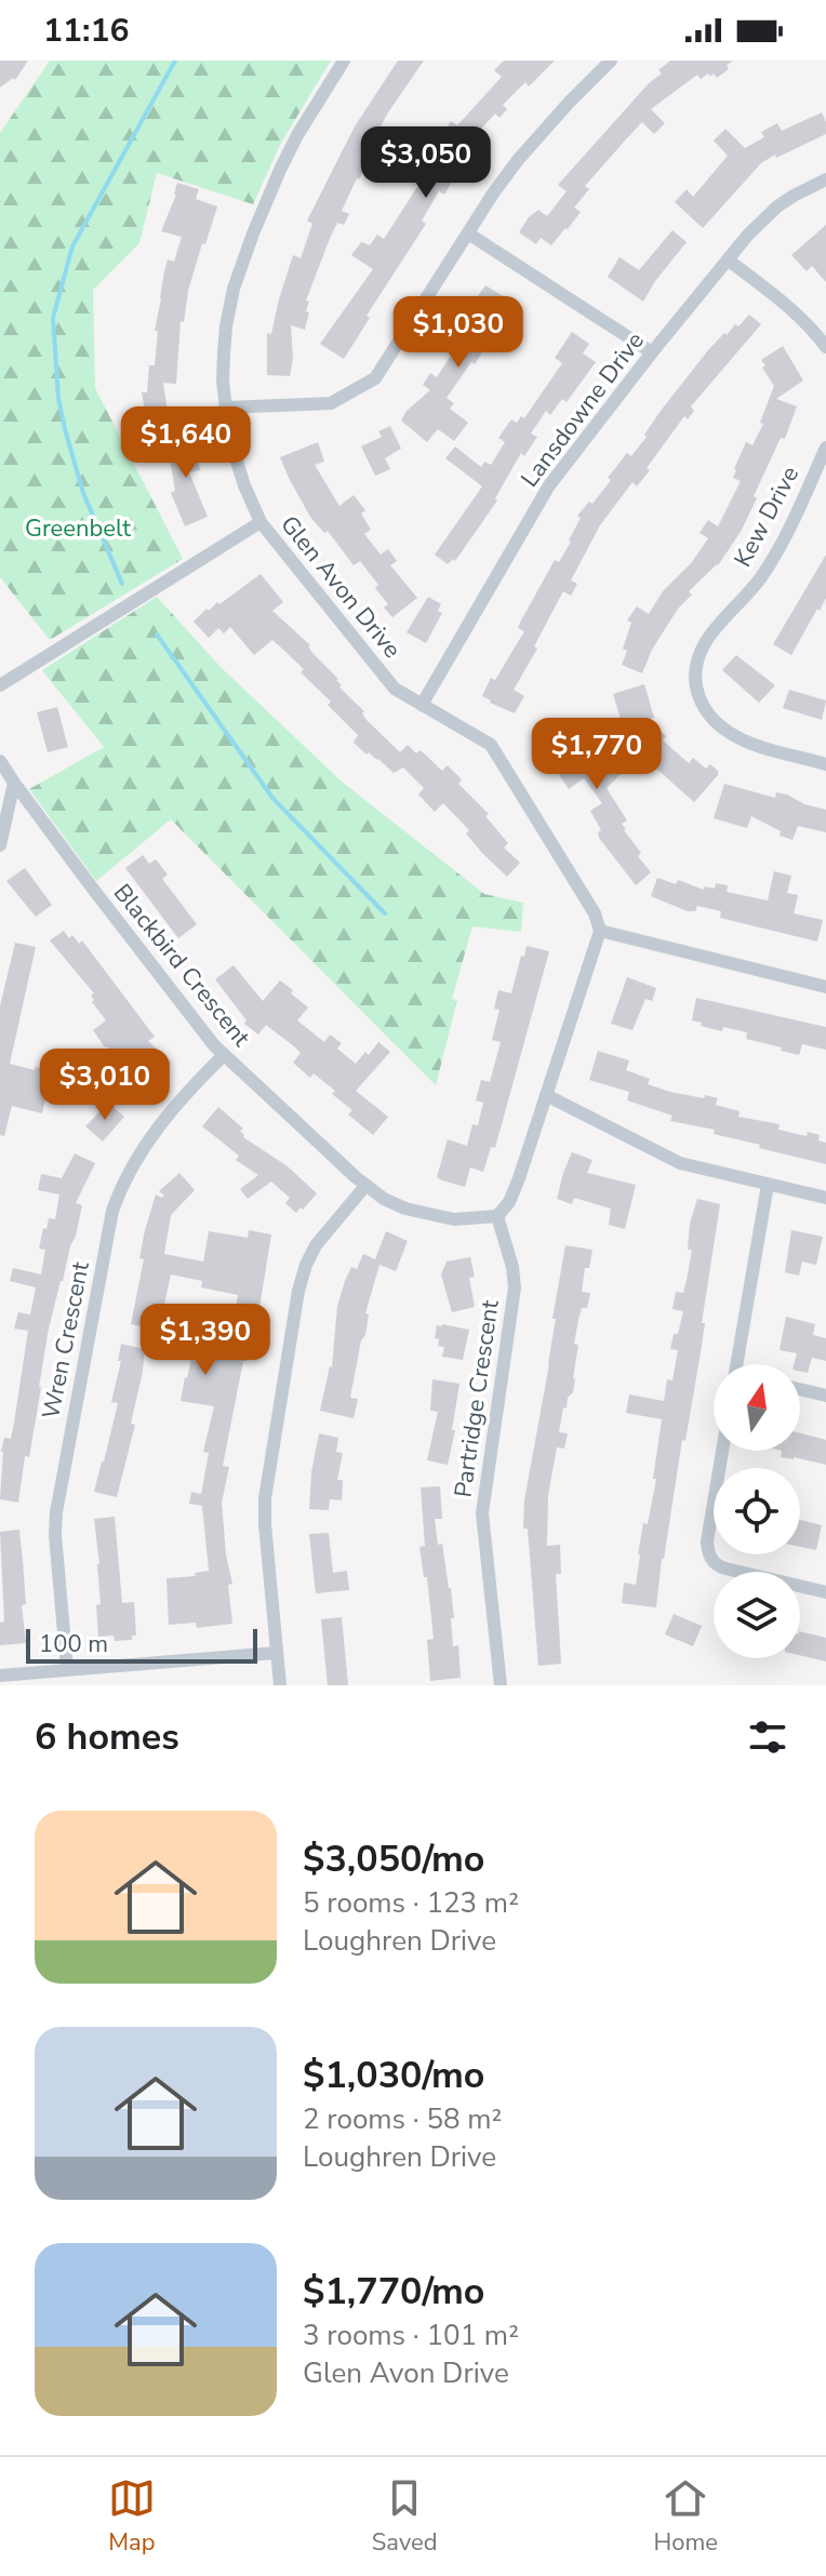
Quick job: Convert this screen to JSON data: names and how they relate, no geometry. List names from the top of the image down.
{
  "streets": {
    "street": [
      "Lansdowne Drive",
      "Kew Drive",
      "Glen Avon Drive",
      "Blackbird Crescent",
      "Wren Crescent",
      "Partridge Crescent"
    ]
  },
  "crossings": [
    ["Lansdowne Drive", "Glen Avon Drive"],
    ["Blackbird Crescent", "Wren Crescent"],
    ["Blackbird Crescent", "Partridge Crescent"]
  ],
  "parks": ["Greenbelt"],
  "scale_bar": "100 m",
  "north": "top",
  "page": {
    "status": "11:16",
    "price": [
      "$3,050",
      "$1,030",
      "$1,640",
      "$1,770",
      "$3,010",
      "$1,390"
    ],
    "scale": "100 m",
    "heading": "6 homes",
    "list": [
      {
        "name": "$3,050/mo",
        "note": "5 rooms · 123 m² · Loughren Drive"
      },
      {
        "name": "$1,030/mo",
        "note": "2 rooms · 58 m² · Loughren Drive"
      },
      {
        "name": "$1,770/mo",
        "note": "3 rooms · 101 m² · Glen Avon Drive"
      }
    ],
    "tabs": ["Map", "Saved", "Home"]
  }
}
